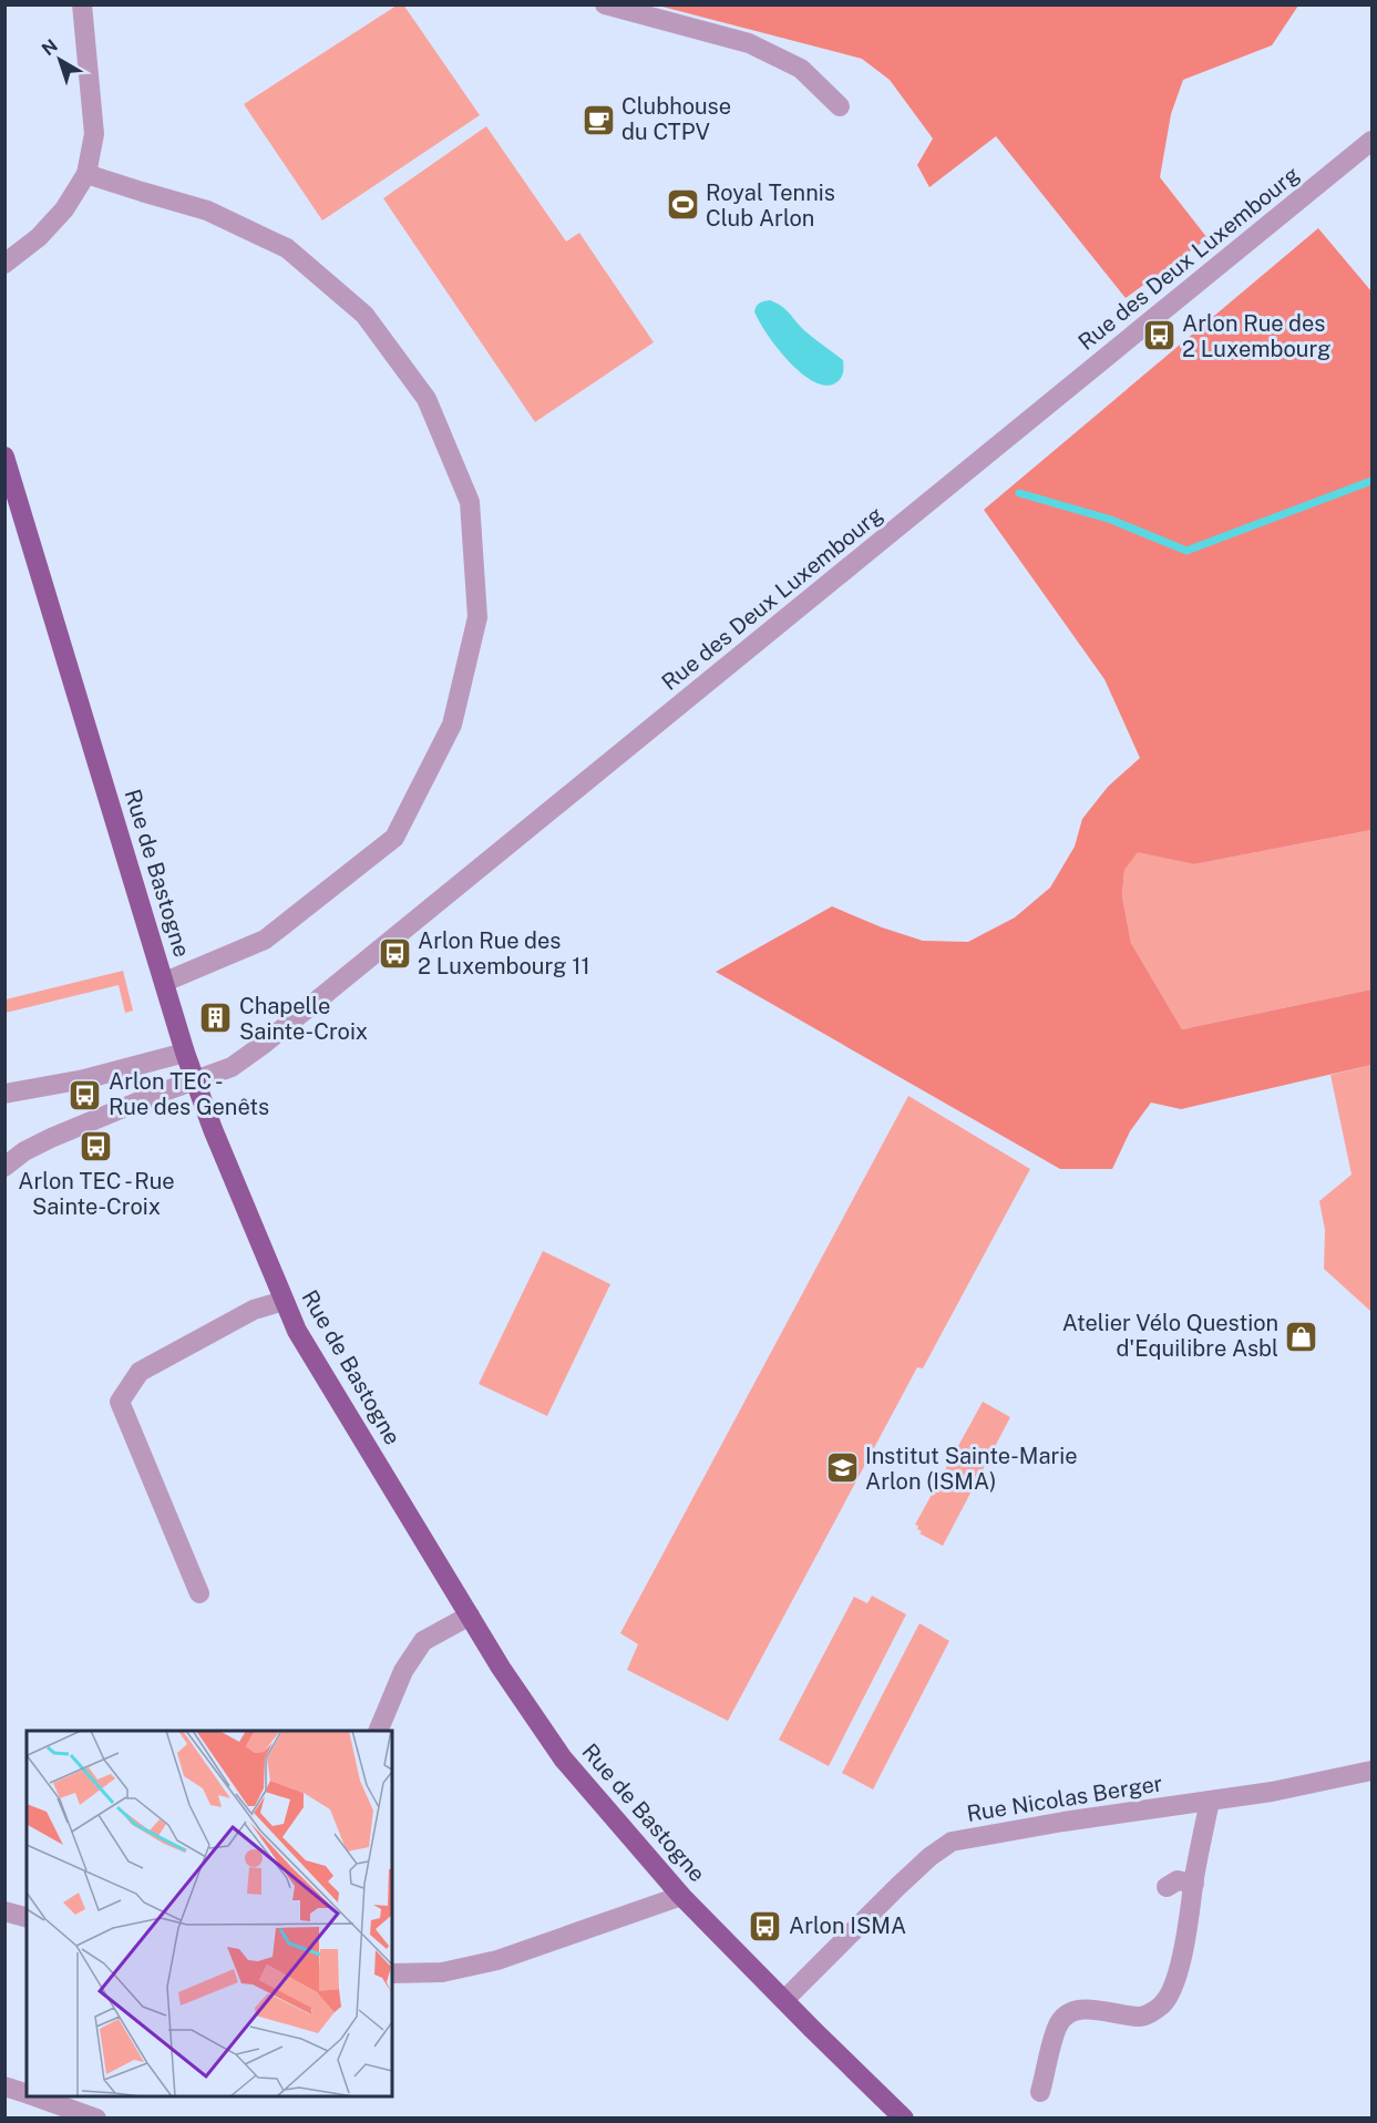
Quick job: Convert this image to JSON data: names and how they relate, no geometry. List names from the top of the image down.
{
  "streets": {
    "main road": ["Rue de Bastogne"],
    "street": ["Rue des Deux Luxembourg", "Rue Nicolas Berger"]
  },
  "crossings": [
    ["Rue des Deux Luxembourg", "Rue de Bastogne"],
    ["Rue de Bastogne", "Rue Nicolas Berger"]
  ],
  "places": {
    "cafe": ["Clubhouse du CTPV"],
    "sports": ["Royal Tennis Club Arlon"],
    "bus stop": [
      "Arlon Rue des 2 Luxembourg",
      "Arlon Rue des 2 Luxembourg 11",
      "Arlon TEC - Rue des Genêts",
      "Arlon TEC - Rue Sainte-Croix",
      "Arlon ISMA"
    ],
    "building": ["Chapelle Sainte-Croix"],
    "shop": ["Atelier Vélo Question d'Equilibre Asbl"],
    "school or university": ["Institut Sainte-Marie Arlon (ISMA)"]
  },
  "north": "top left"
}
